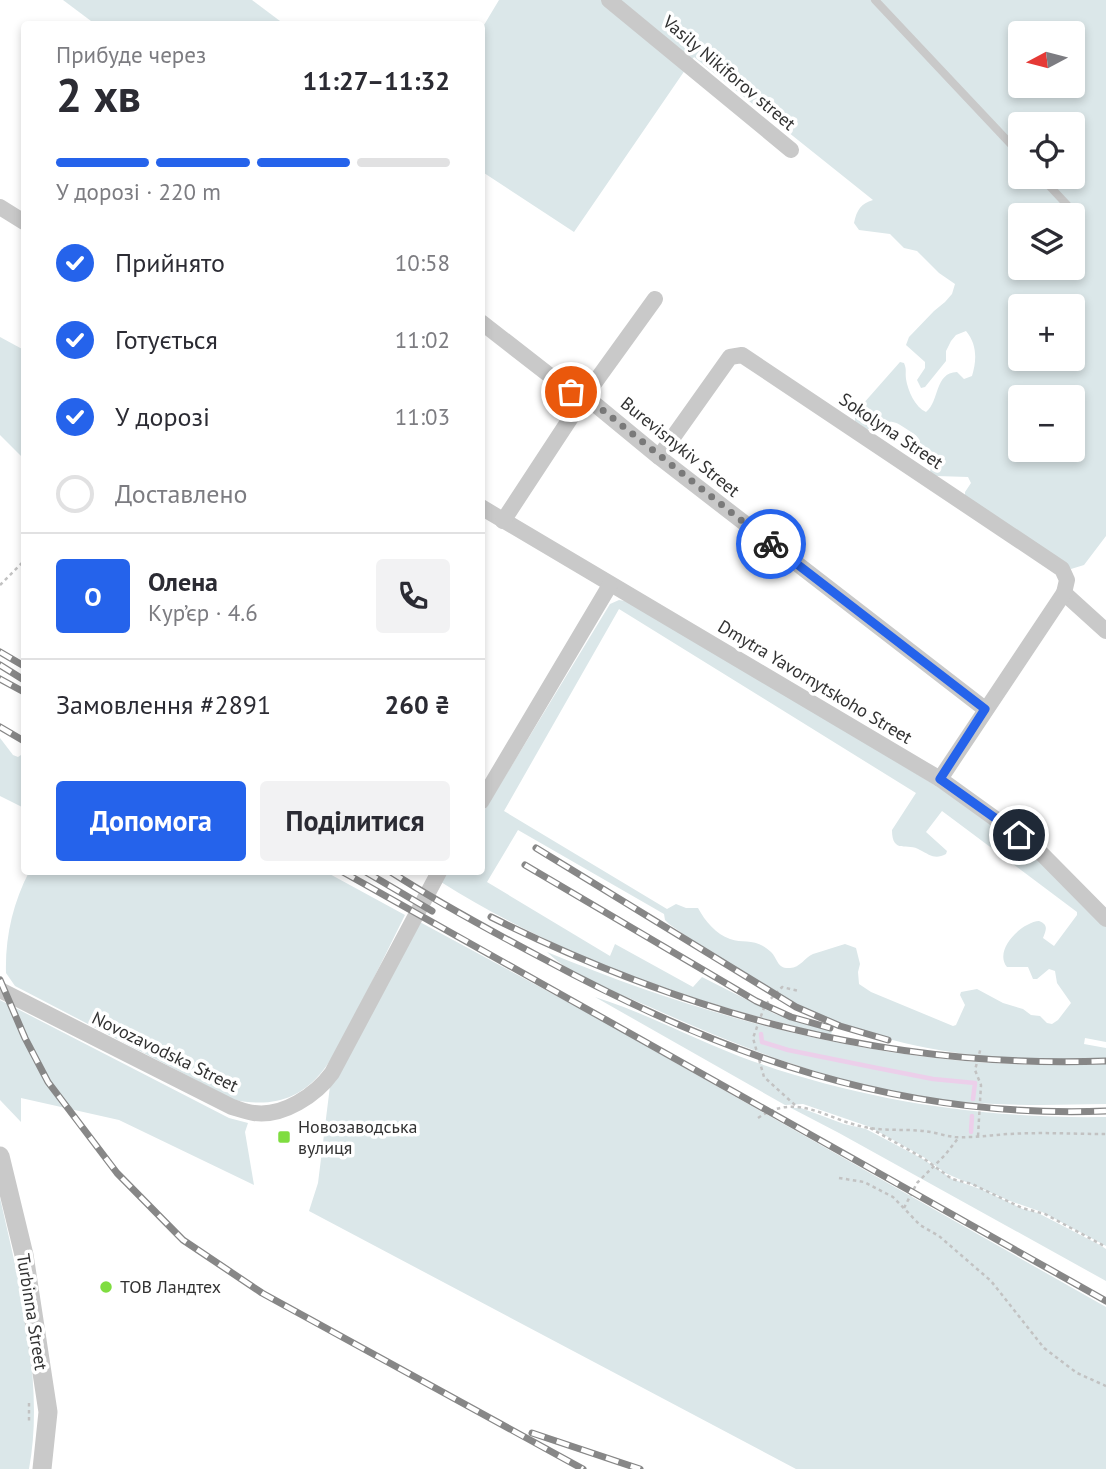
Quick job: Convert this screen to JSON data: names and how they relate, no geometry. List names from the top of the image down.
{
  "streets": {
    "street": [
      "Vasily Nikiforov street",
      "Sokolyna Street",
      "Burevisnykiv Street",
      "Dmytra Yavornytskoho Street",
      "Novozavodska Street",
      "Turbinna Street"
    ]
  },
  "crossings": [
    ["Sokolyna Street", "Burevisnykiv Street"]
  ],
  "places": {
    "transit": ["Новозаводська вулиця"],
    "other": ["ТОВ Ландтех"]
  },
  "north": "left",
  "page": {
    "map_buttons": ["+", "−"],
    "heading": ["2 хв", "Прибуде через", "11:27–11:32"],
    "panel": [
      "Олена",
      "Кур’єр · 4.6",
      "Замовлення #2891",
      "260 ₴"
    ],
    "bar": "У дорозі · 220 m",
    "list": [
      ["Прийнято", "10:58"],
      ["Готується", "11:02"],
      ["У дорозі", "11:03"],
      "Доставлено"
    ],
    "round": "О",
    "buttons": ["Допомога", "Поділитися"]
  }
}
